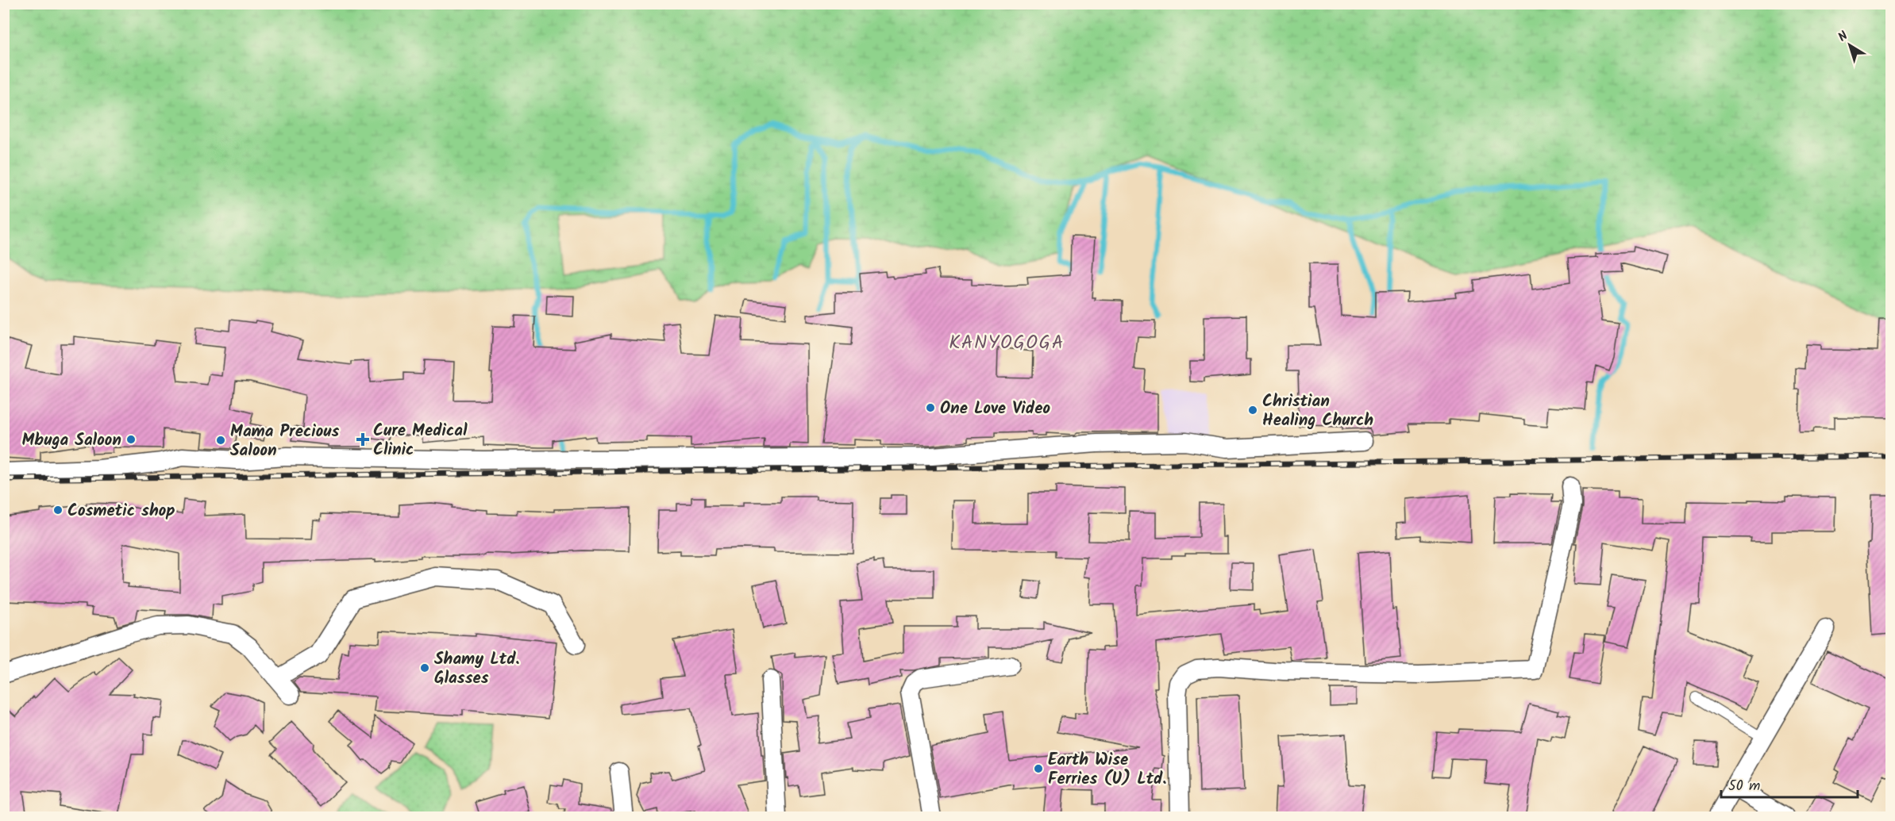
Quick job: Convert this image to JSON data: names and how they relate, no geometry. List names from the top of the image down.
{
  "districts": ["KANYOGOGA"],
  "places": {
    "other": [
      "One Love Video",
      "Christian Healing Church",
      "Mbuga Saloon",
      "Mama Precious Saloon",
      "Cosmetic shop",
      "Shamy Ltd. Glasses",
      "Earth Wise Ferries (U) Ltd."
    ],
    "health": ["Cure Medical Clinic"]
  },
  "scale_bar": "50 m",
  "north": "top left"
}
